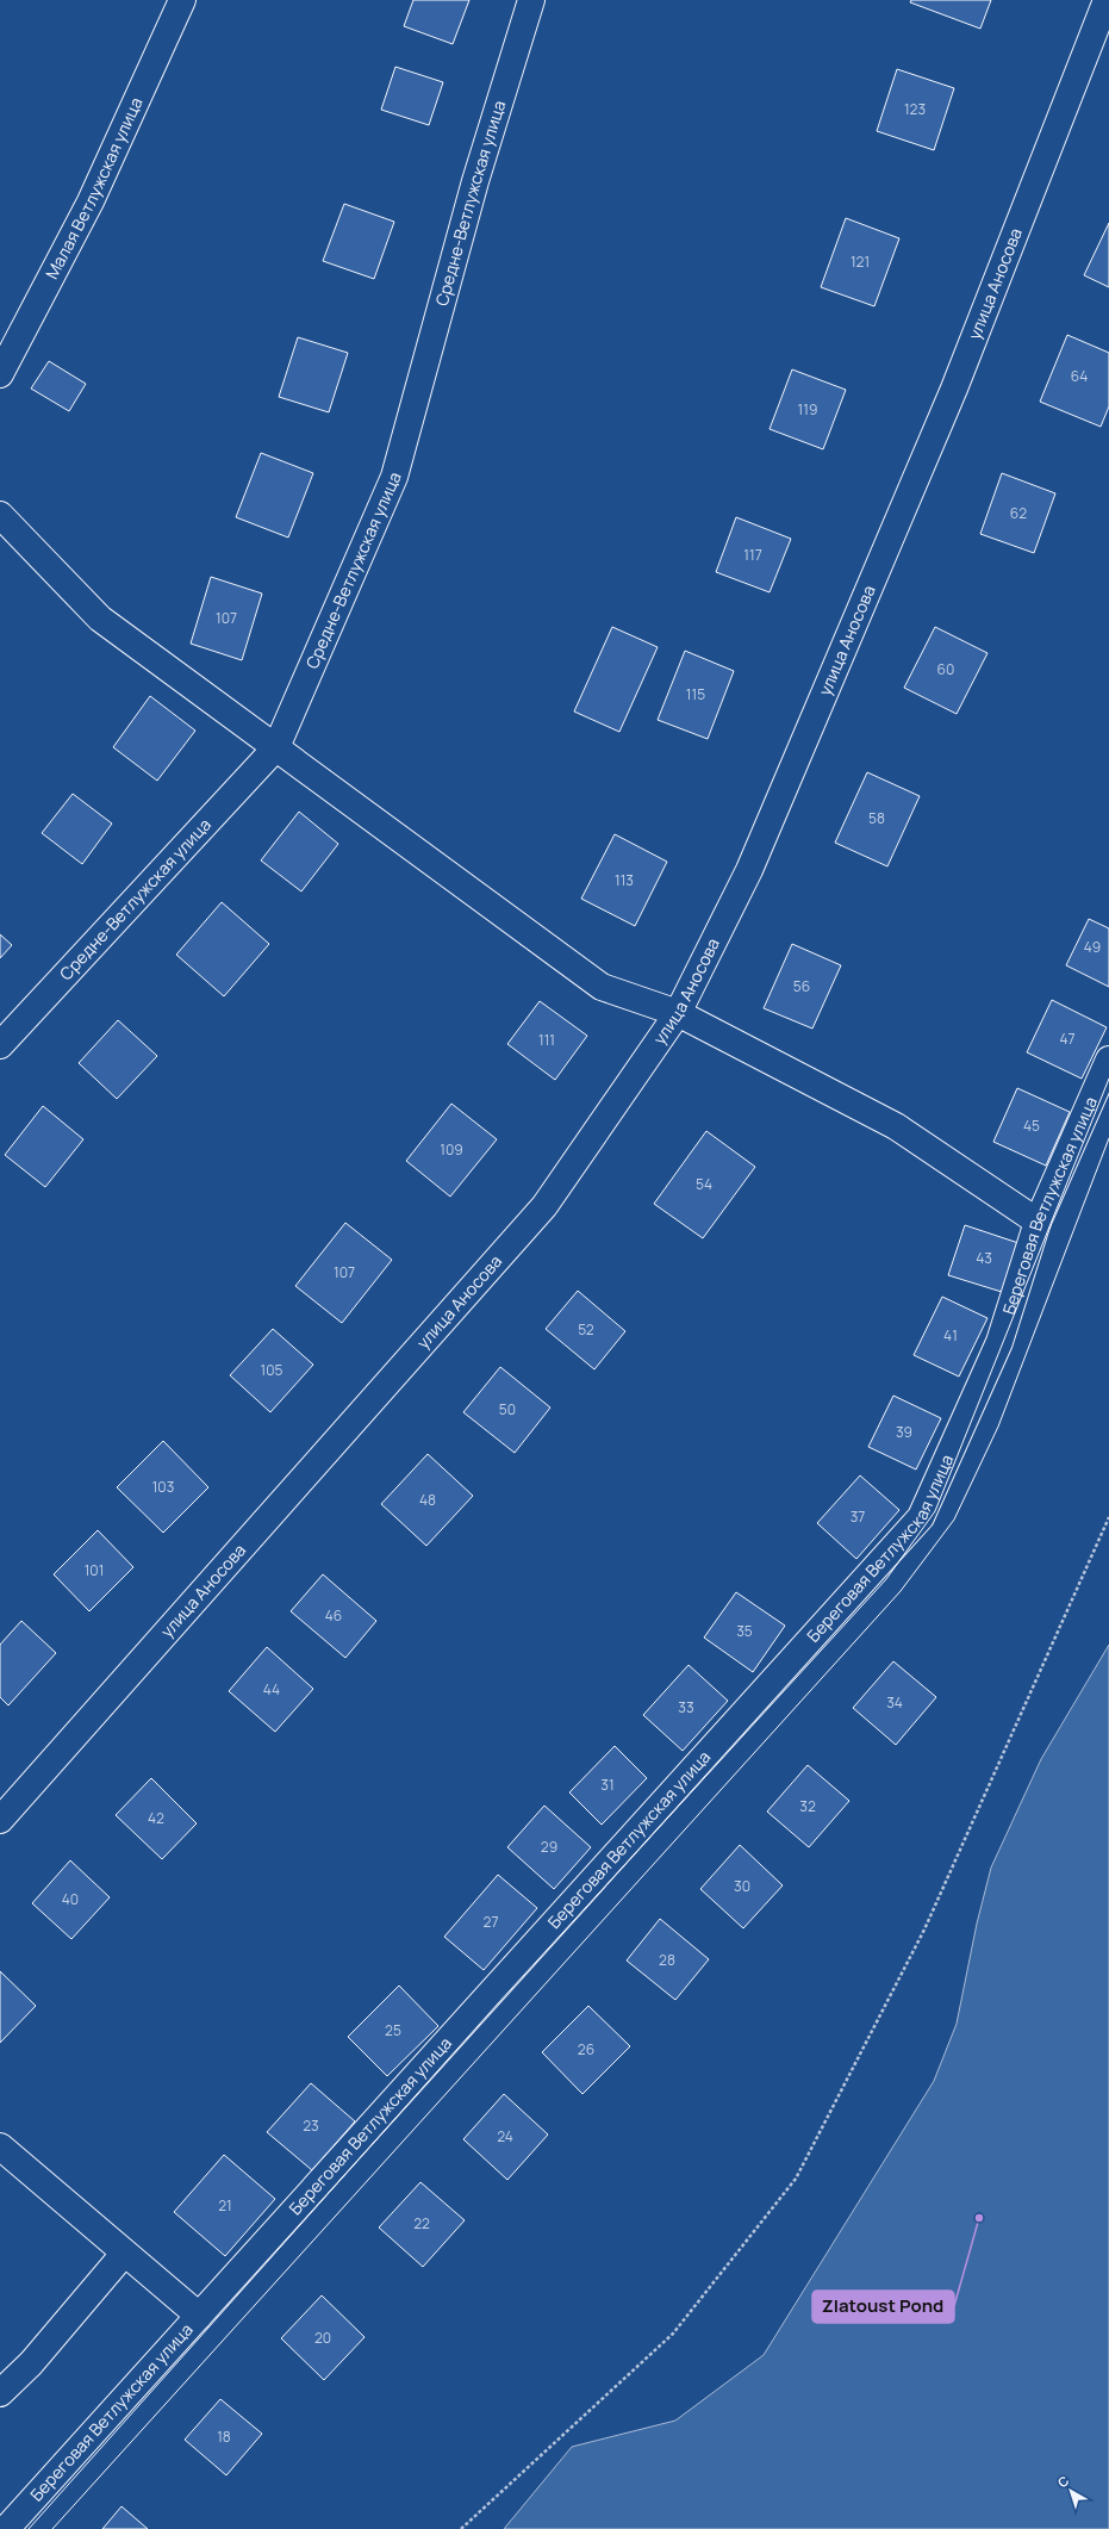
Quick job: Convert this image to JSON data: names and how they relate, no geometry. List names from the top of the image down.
{
  "streets": {
    "street": [
      "Малая Ветлужская улица",
      "Средне-Ветлужская улица",
      "улица Аносова",
      "Береговая Ветлужская улица"
    ]
  },
  "places": ["Zlatoust Pond"],
  "house_numbers": [
    "123",
    "121",
    "64",
    "119",
    "62",
    "117",
    "107",
    "60",
    "115",
    "58",
    "113",
    "49",
    "56",
    "47",
    "111",
    "45",
    "109",
    "54",
    "43",
    "107",
    "52",
    "41",
    "105",
    "50",
    "39",
    "103",
    "48",
    "37",
    "101",
    "46",
    "35",
    "44",
    "34",
    "33",
    "31",
    "32",
    "42",
    "29",
    "30",
    "40",
    "27",
    "28",
    "25",
    "26",
    "23",
    "24",
    "21",
    "22",
    "20",
    "18"
  ],
  "north": "top left"
}
